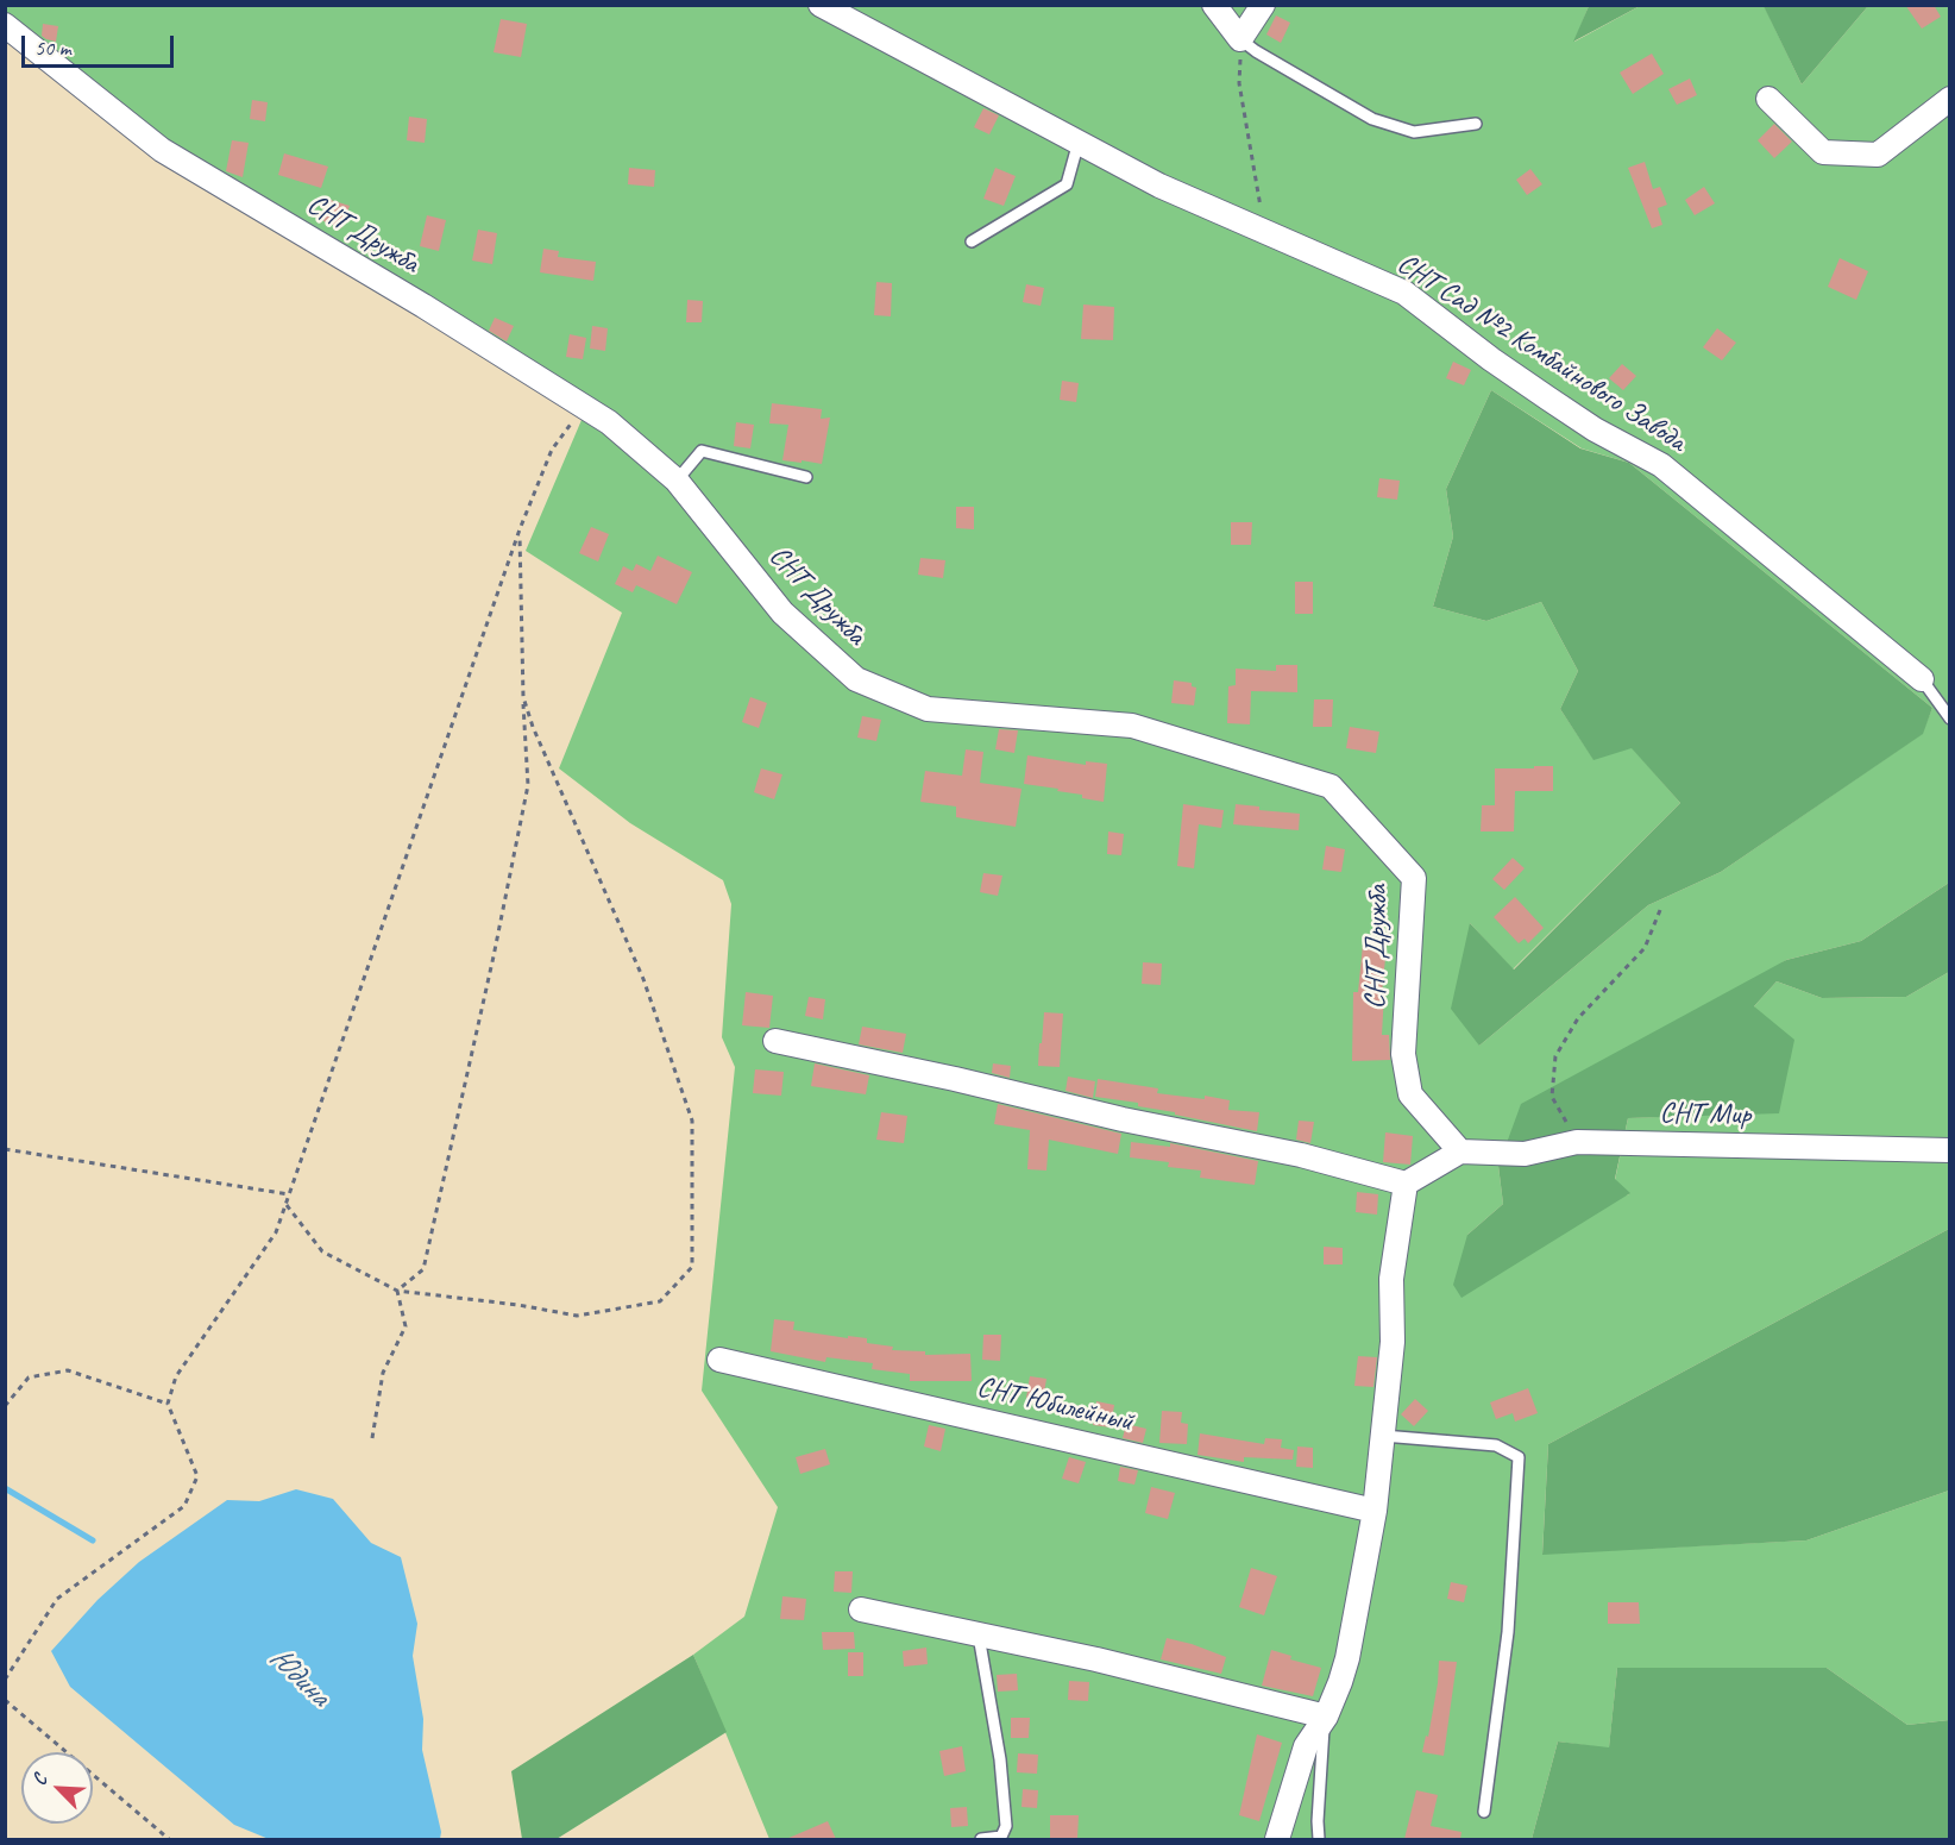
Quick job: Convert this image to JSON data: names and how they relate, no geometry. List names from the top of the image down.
{
  "streets": {
    "street": [
      "СНТ Дружба",
      "СНТ Сад №2 Комбайнового Завода",
      "СНТ Мир",
      "СНТ Юбилейный"
    ]
  },
  "crossings": [
    ["СНТ Дружба", "СНТ Мир"]
  ],
  "water": ["Юдина"],
  "scale_bar": "50 m",
  "north": "top left"
}
